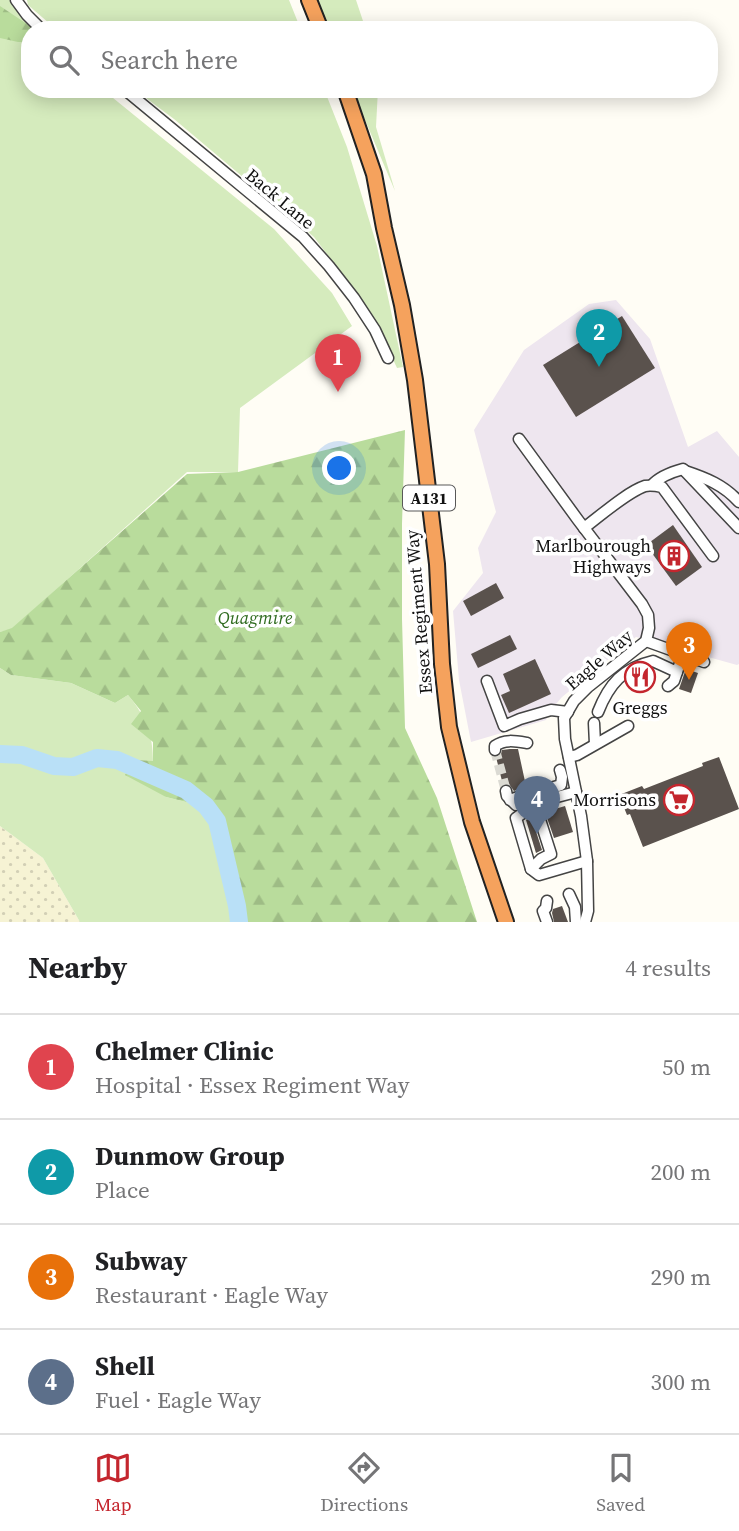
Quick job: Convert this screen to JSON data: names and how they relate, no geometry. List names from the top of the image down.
{
  "streets": {
    "highway": ["A131", "Essex Regiment Way"],
    "street": ["Back Lane", "Eagle Way"]
  },
  "parks": ["Quagmire"],
  "places": {
    "building": ["Marlbourough Highways"],
    "restaurant": ["Greggs"],
    "supermarket": ["Morrisons"]
  },
  "page": {
    "search": "Search here",
    "pins": [
      "2",
      "1",
      "3",
      "4"
    ],
    "heading": ["Nearby", "4 results"],
    "list": [
      {
        "mark": "1",
        "name": "Chelmer Clinic",
        "note": "Hospital · Essex Regiment Way",
        "value": "50 m"
      },
      {
        "mark": "2",
        "name": "Dunmow Group",
        "note": "Place",
        "value": "200 m"
      },
      {
        "mark": "3",
        "name": "Subway",
        "note": "Restaurant · Eagle Way",
        "value": "290 m"
      },
      {
        "mark": "4",
        "name": "Shell",
        "note": "Fuel · Eagle Way",
        "value": "300 m"
      }
    ],
    "nav": ["Map", "Directions", "Saved"]
  }
}
